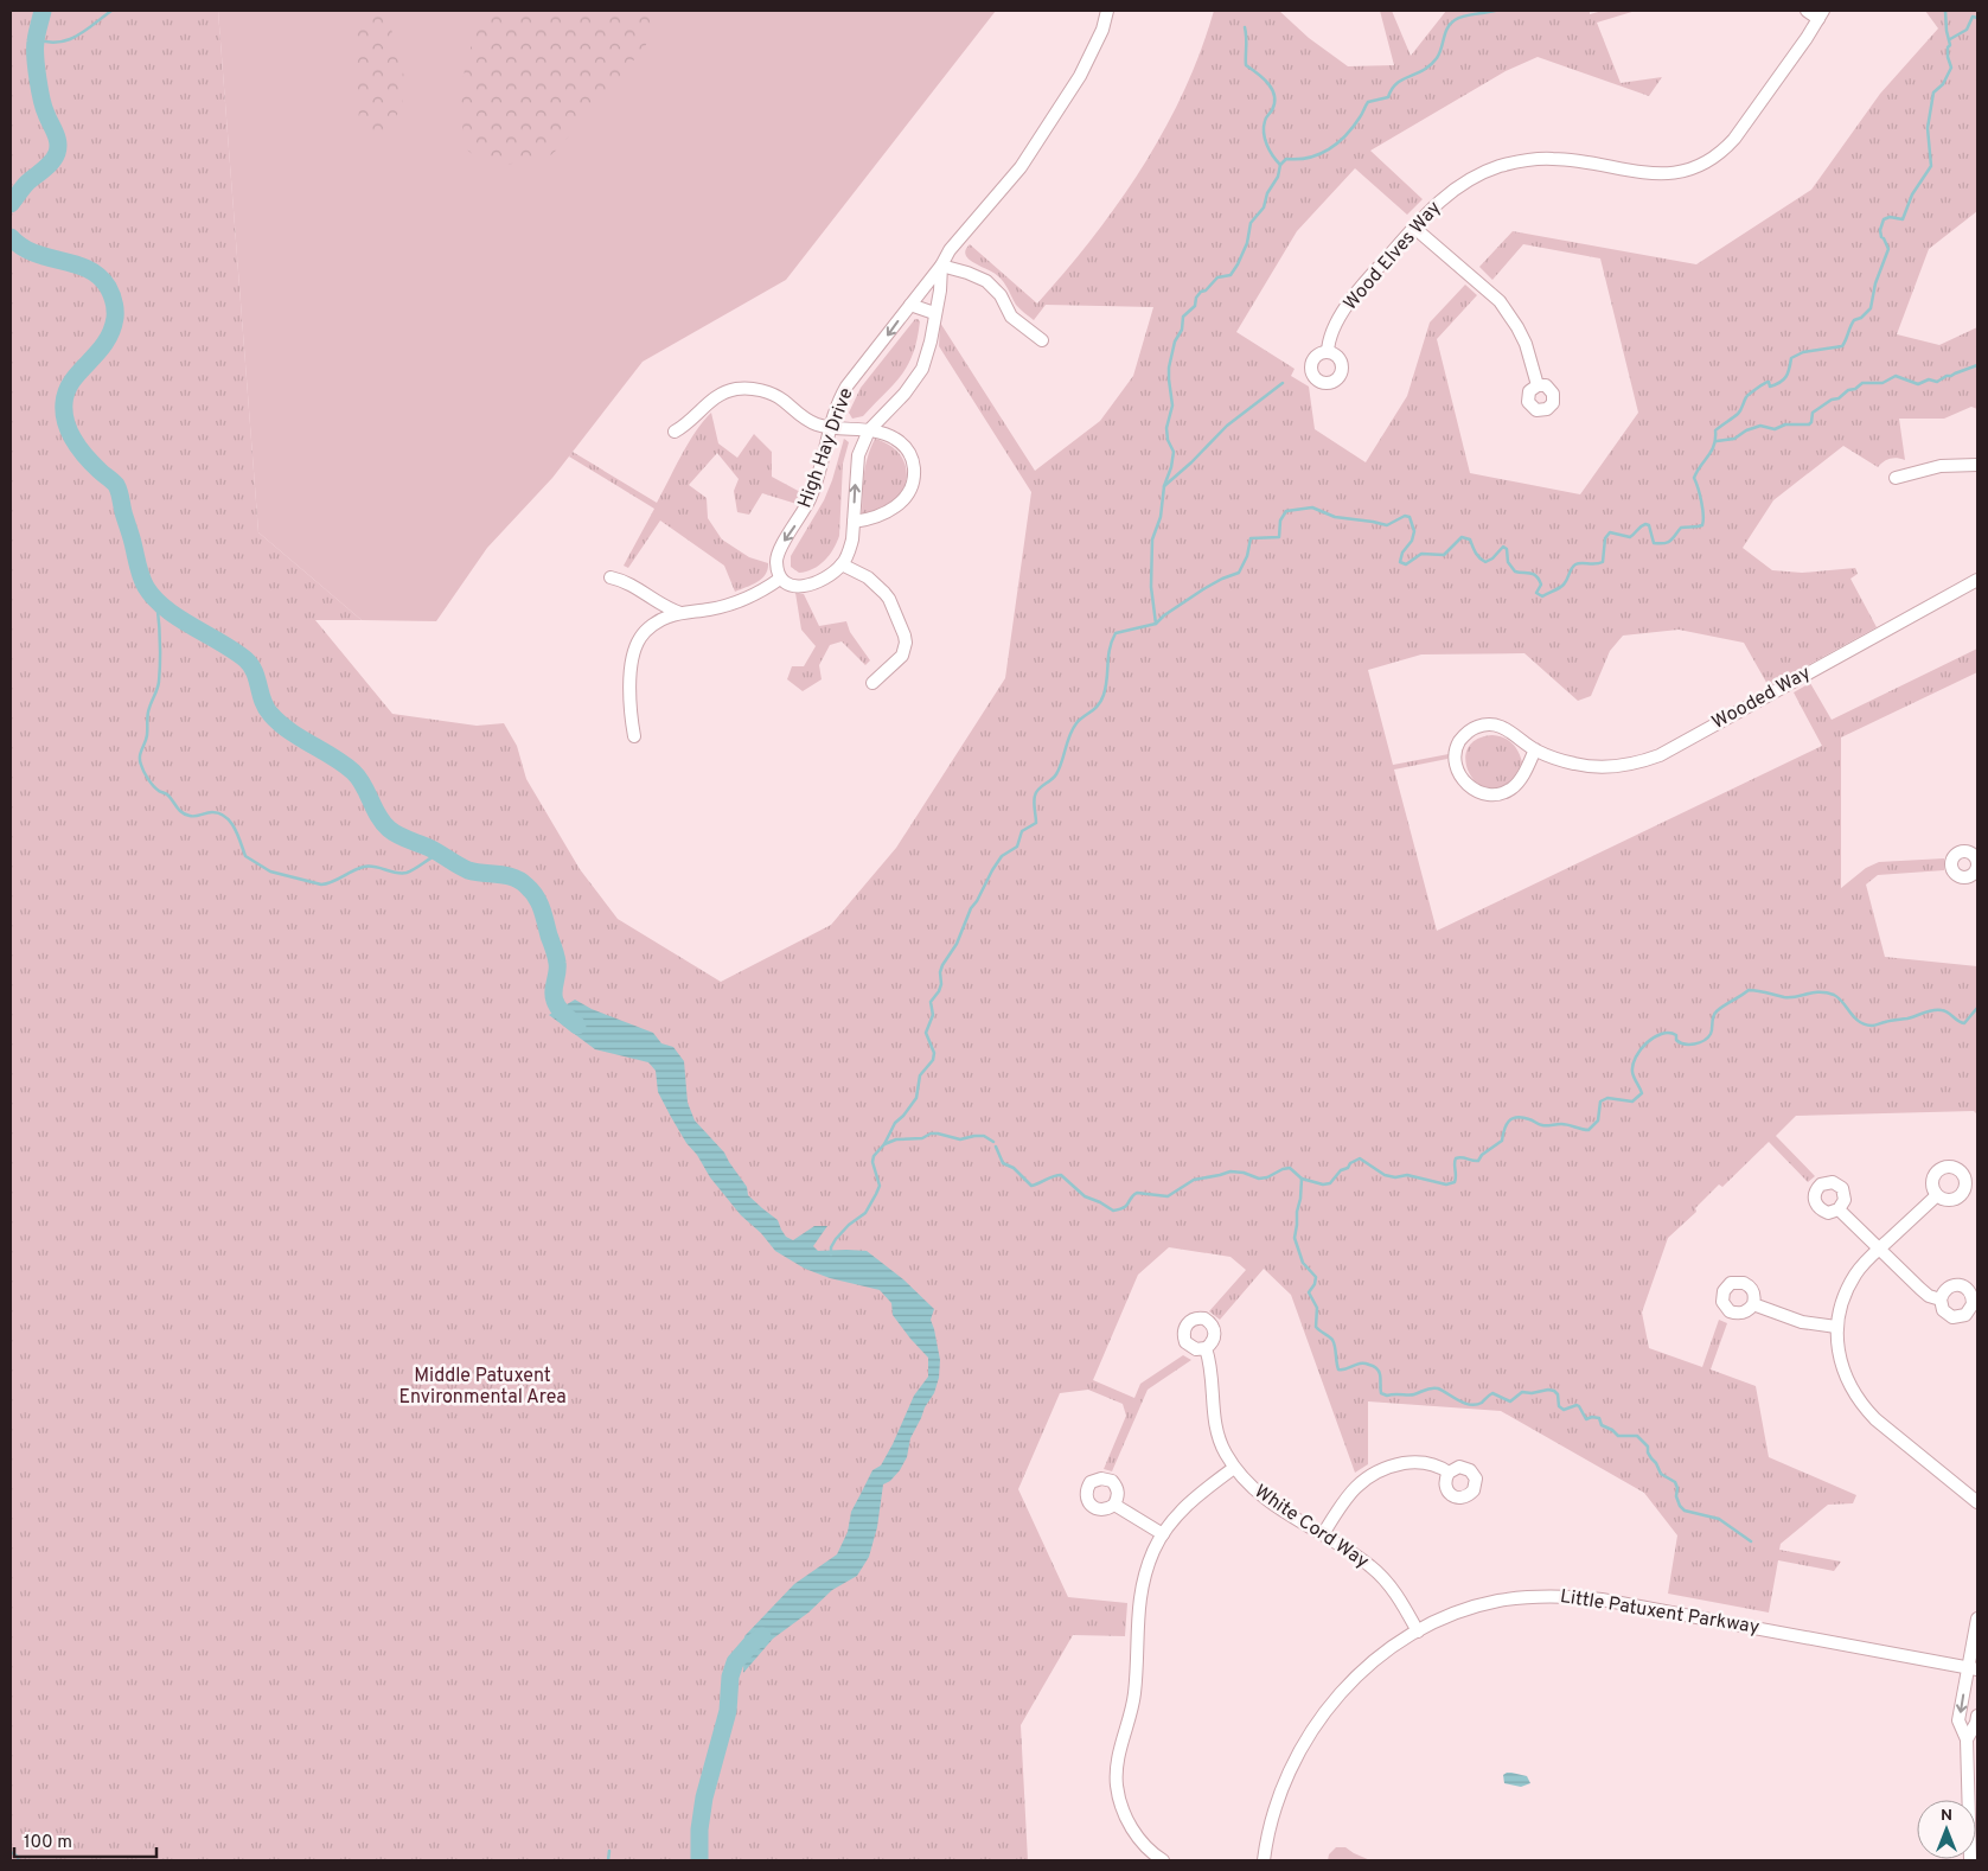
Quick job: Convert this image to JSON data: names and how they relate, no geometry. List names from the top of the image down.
{
  "streets": {
    "street": [
      "Wood Elves Way",
      "High Hay Drive",
      "Wooded Way",
      "White Cord Way",
      "Little Patuxent Parkway"
    ]
  },
  "crossings": [
    ["White Cord Way", "Little Patuxent Parkway"]
  ],
  "parks": ["Middle Patuxent Environmental Area"],
  "scale_bar": "100 m",
  "north": "top"
}
